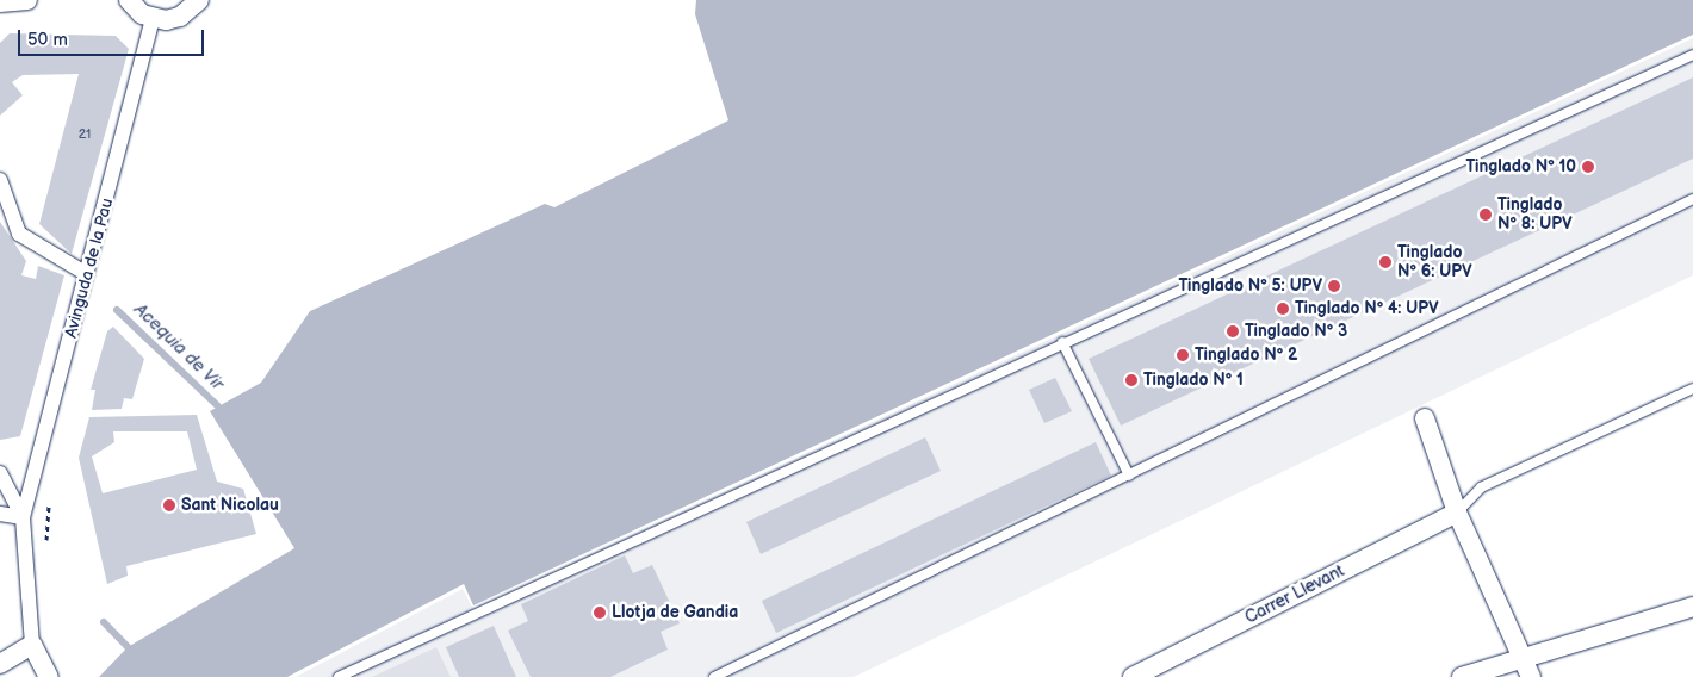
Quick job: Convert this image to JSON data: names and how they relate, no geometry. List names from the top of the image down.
{
  "streets": {
    "street": ["Avinguda de la Pau", "Carrer Llevant"]
  },
  "water": ["Acequia de Vir"],
  "places": [
    "Tinglado Nº 10",
    "Tinglado Nº 8: UPV",
    "Tinglado Nº 6: UPV",
    "Tinglado Nº 5: UPV",
    "Tinglado Nº 4: UPV",
    "Tinglado Nº 3",
    "Tinglado Nº 2",
    "Tinglado Nº 1",
    "Sant Nicolau",
    "Llotja de Gandia"
  ],
  "house_numbers": ["21"],
  "scale_bar": "50 m"
}
